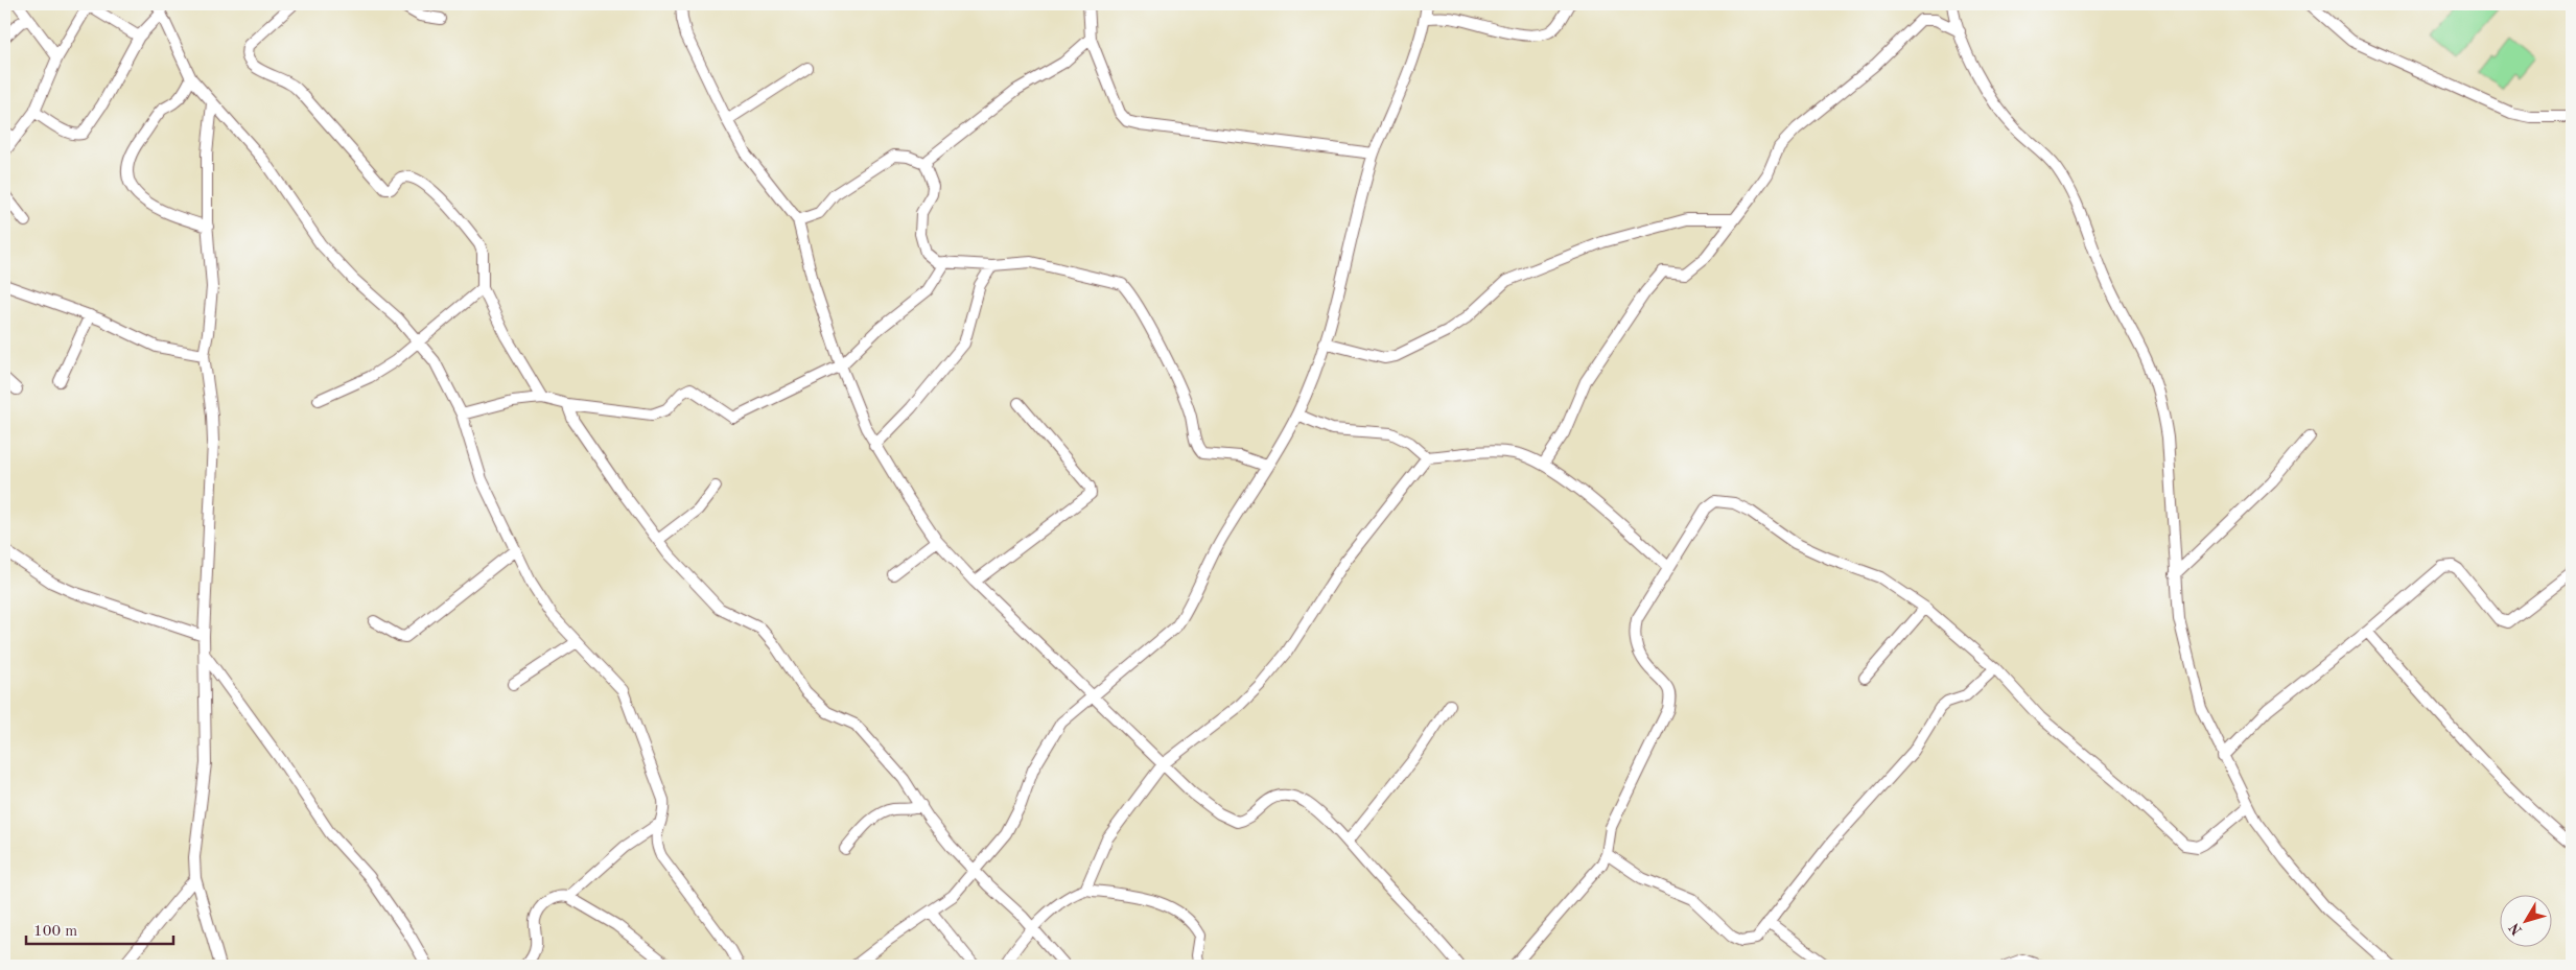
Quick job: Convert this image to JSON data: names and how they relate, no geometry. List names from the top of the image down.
{
  "scale_bar": "100 m",
  "north": "bottom left"
}
